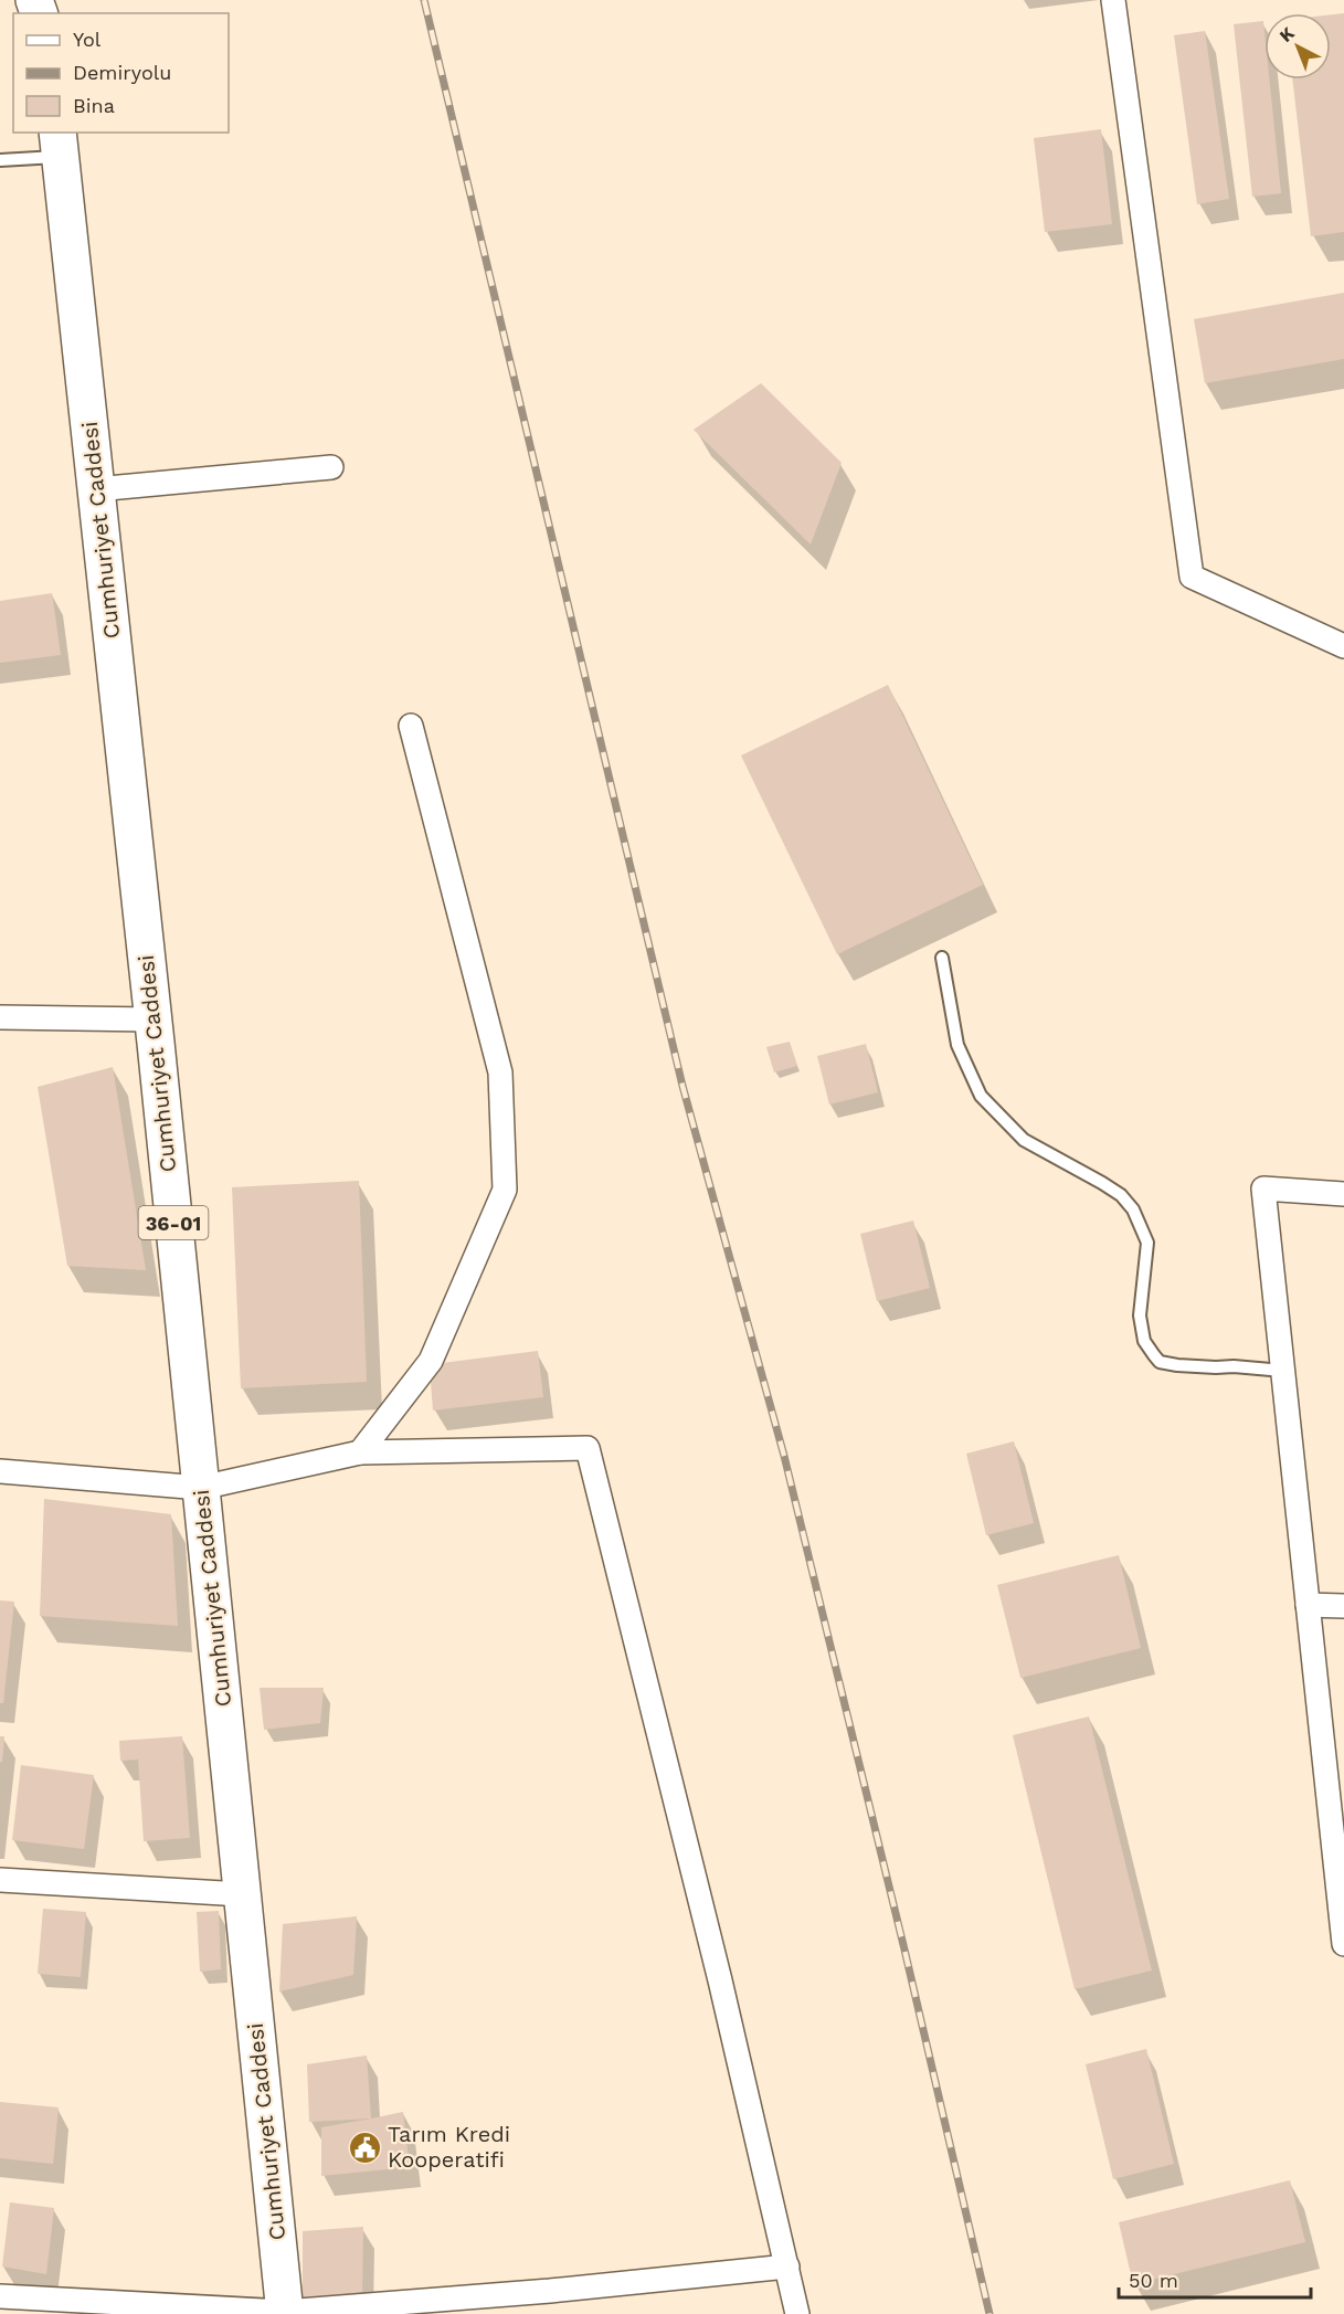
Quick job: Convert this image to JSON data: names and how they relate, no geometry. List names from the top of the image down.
{
  "streets": {
    "main road": ["Cumhuriyet Caddesi", "36-01"]
  },
  "places": {
    "public building": ["Tarım Kredi Kooperatifi"]
  },
  "legend": ["Yol", "Demiryolu", "Bina"],
  "scale_bar": "50 m",
  "north": "top left"
}
